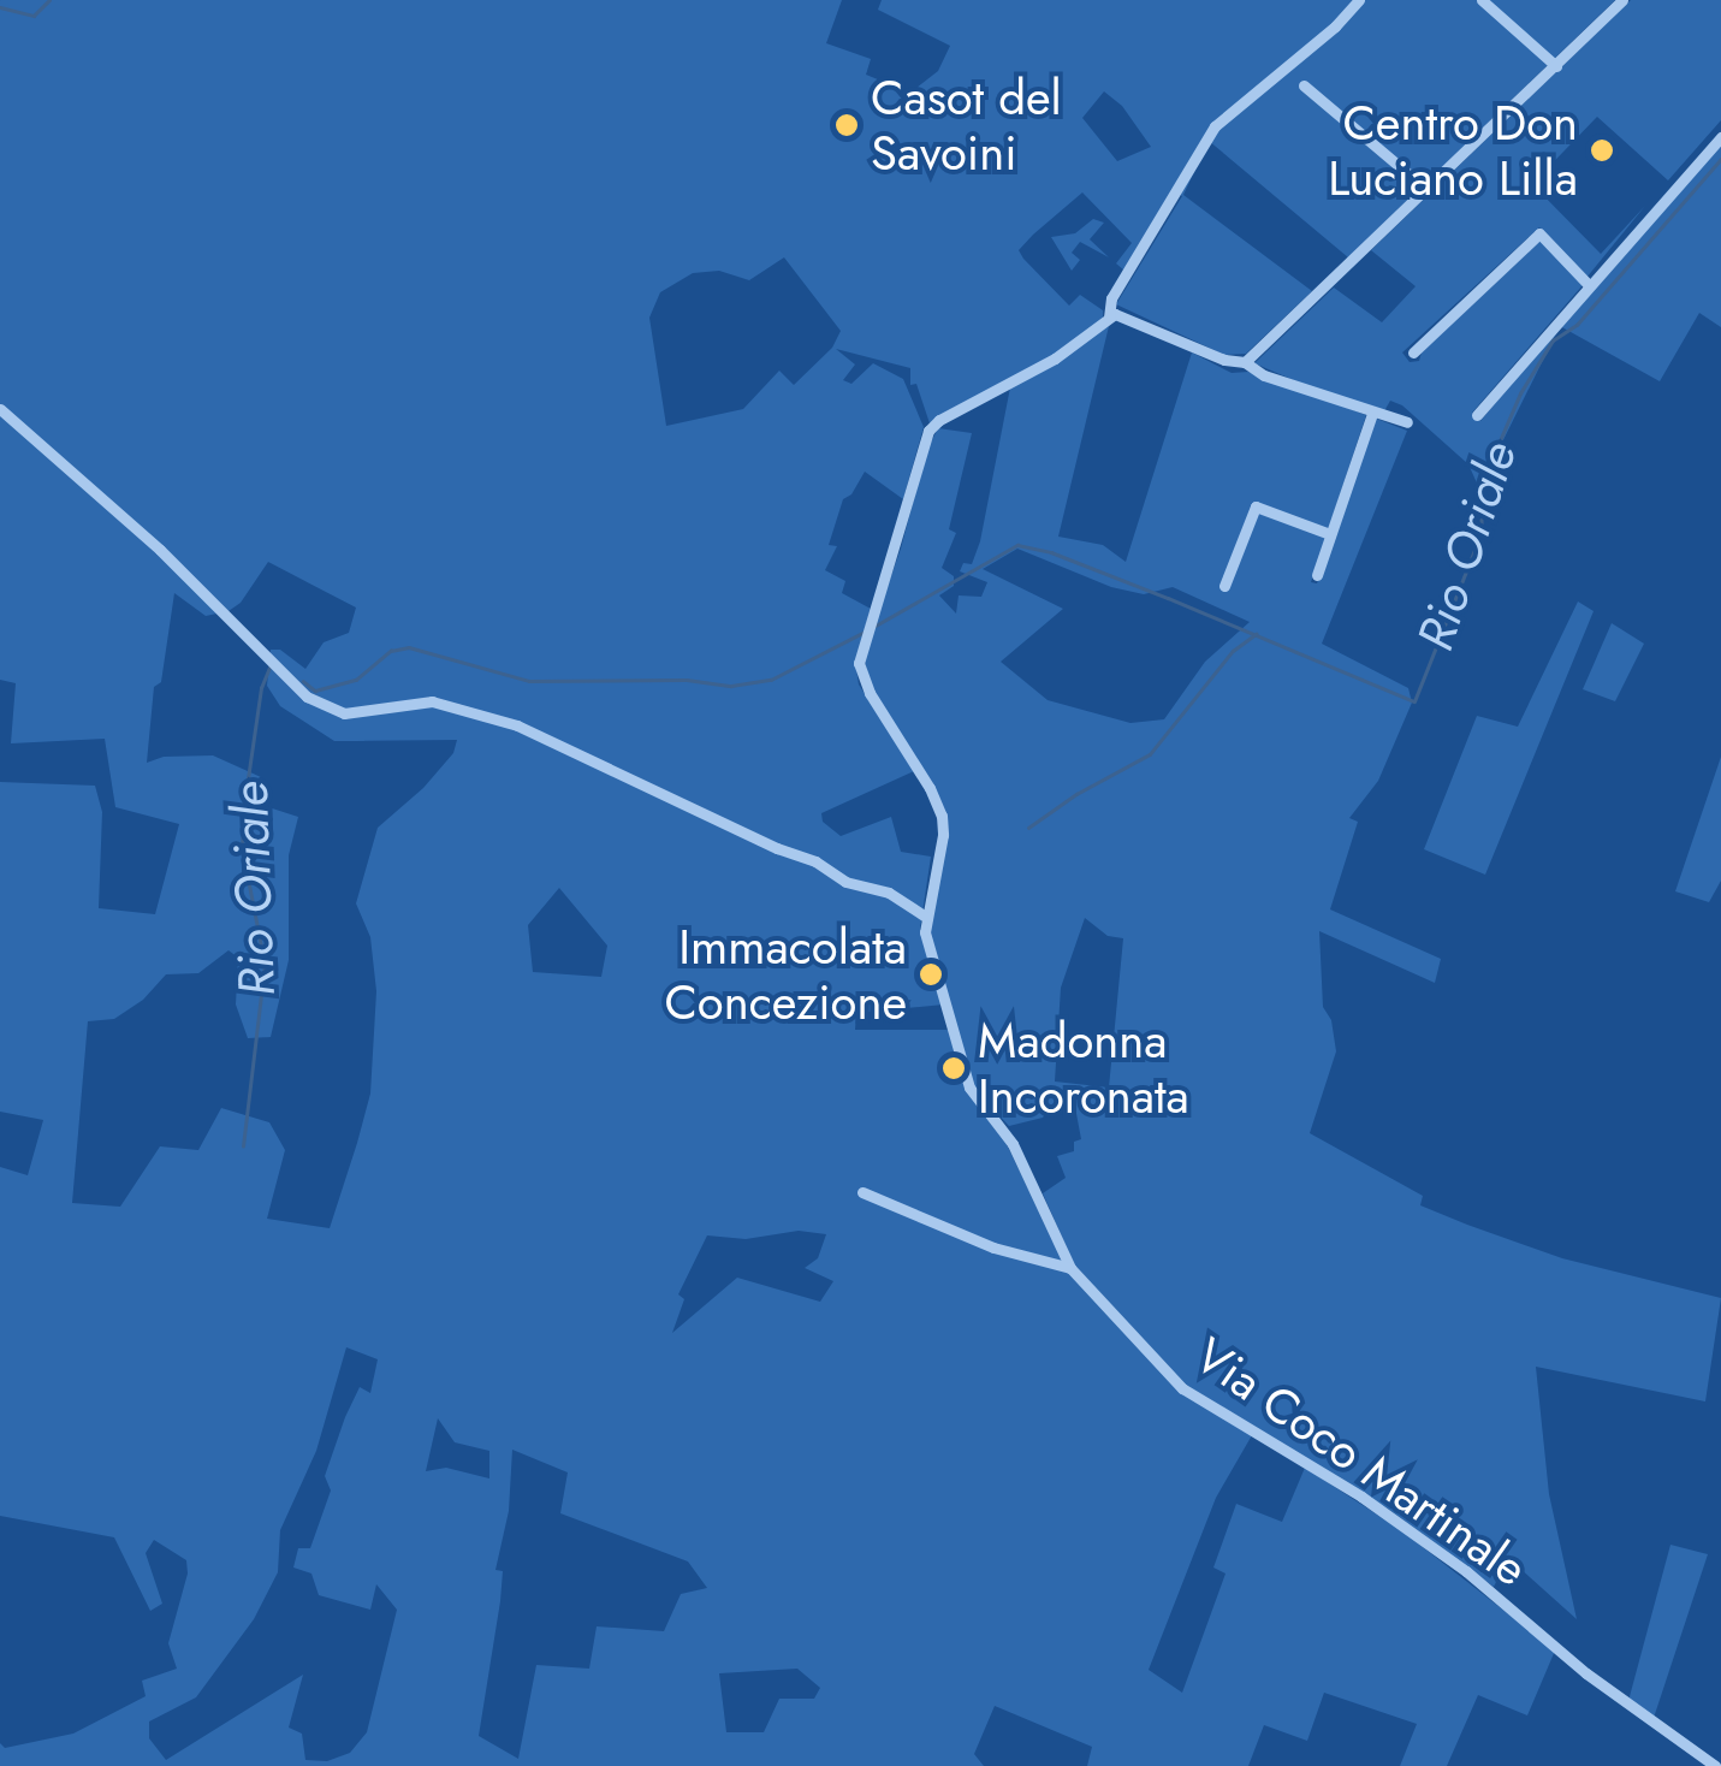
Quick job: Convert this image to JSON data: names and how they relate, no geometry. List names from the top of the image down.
{
  "streets": {
    "street": ["Via Coco Martinale"]
  },
  "water": ["Rio Oriale"],
  "places": [
    "Casot del Savoini",
    "Centro Don Luciano Lilla",
    "Immacolata Concezione",
    "Madonna Incoronata"
  ]
}
